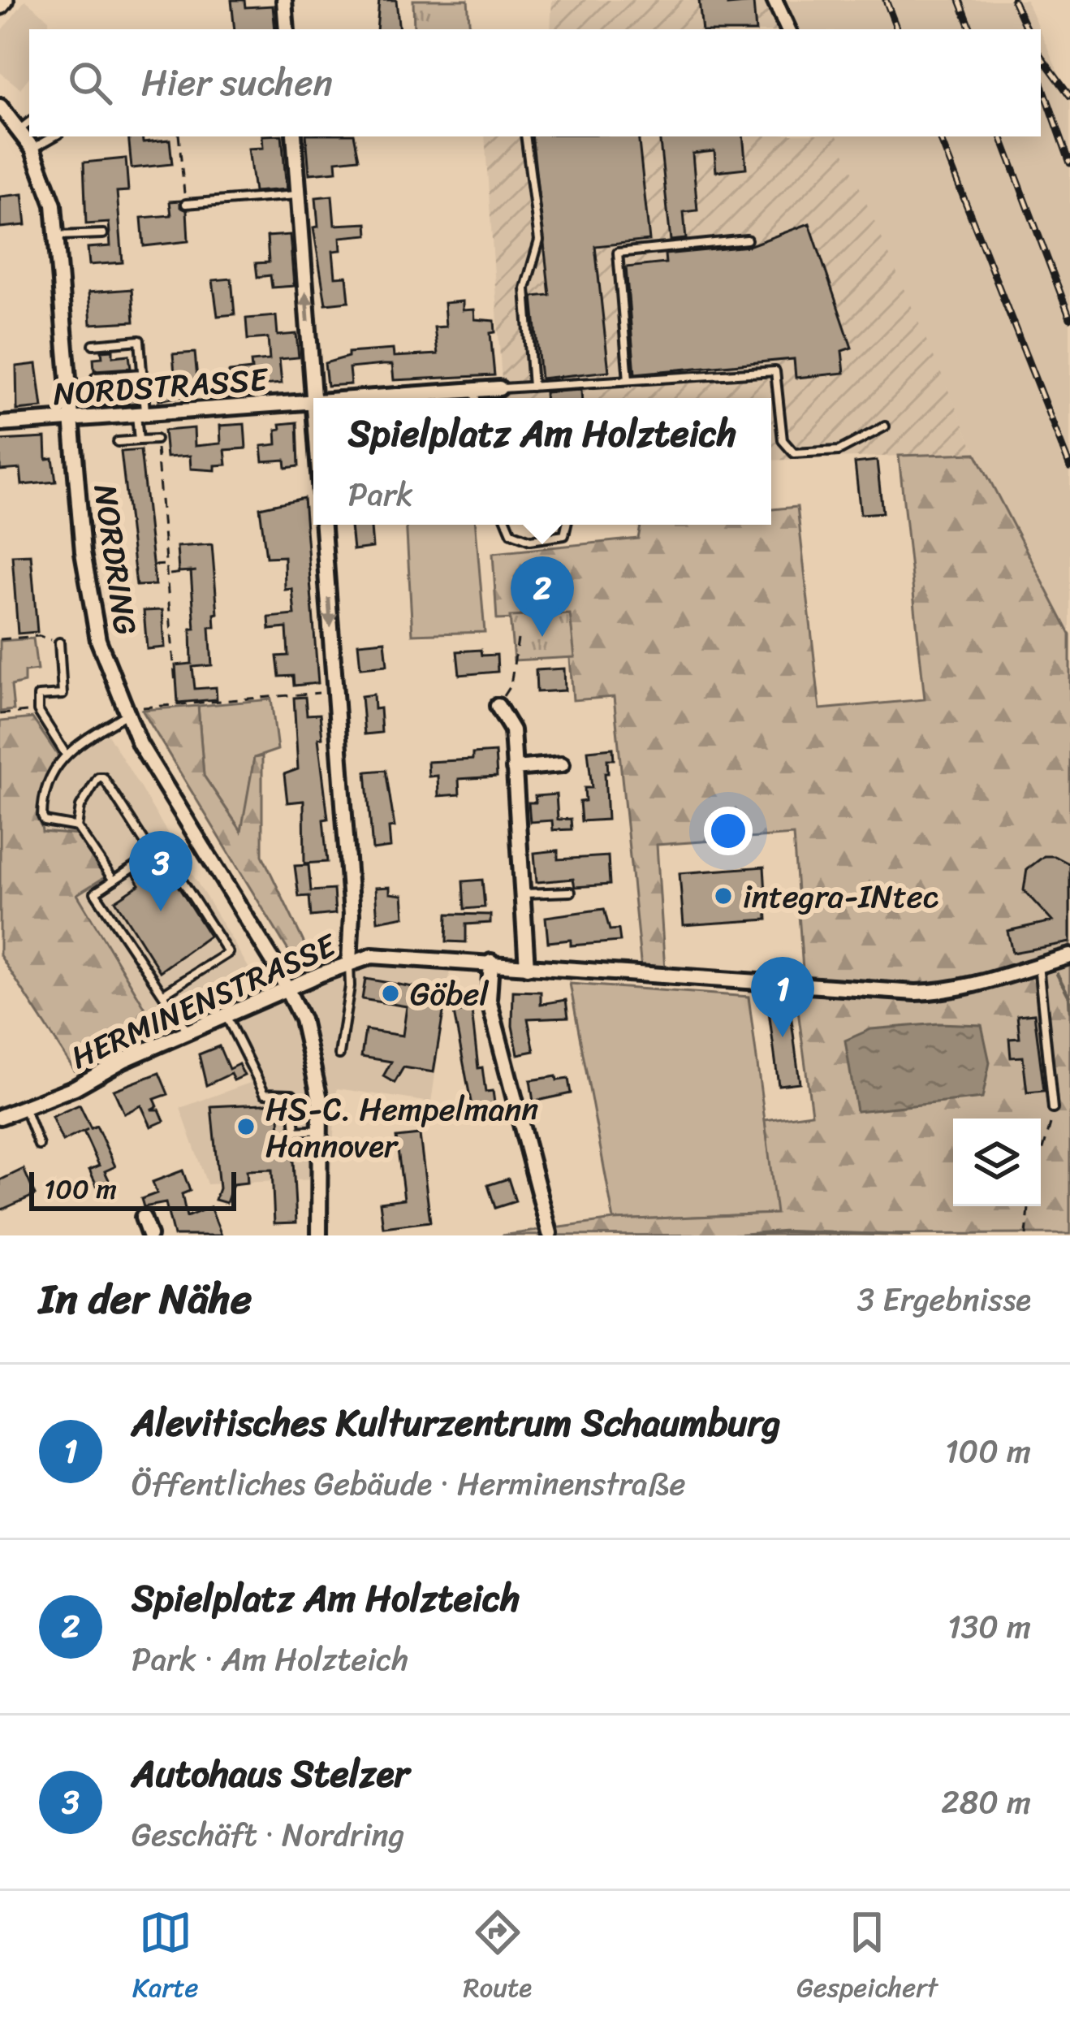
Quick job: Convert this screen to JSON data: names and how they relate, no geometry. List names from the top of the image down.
{
  "streets": {
    "street": ["NORDSTRASSE", "NORDRING", "HERMINENSTRASSE"]
  },
  "crossings": [
    ["NORDSTRASSE", "NORDRING"],
    ["NORDRING", "HERMINENSTRASSE"]
  ],
  "places": ["integra-INtec", "Göbel", "HS-C. Hempelmann Hannover"],
  "scale_bar": "100 m",
  "page": {
    "search": "Hier suchen",
    "popup": ["Spielplatz Am Holzteich", "Park"],
    "pins": ["2", "3", "1"],
    "scale": "100 m",
    "heading": ["In der Nähe", "3 Ergebnisse"],
    "list": [
      {
        "mark": "1",
        "name": "Alevitisches Kulturzentrum Schaumburg",
        "note": "Öffentliches Gebäude · Herminenstraße",
        "value": "100 m"
      },
      {
        "mark": "2",
        "name": "Spielplatz Am Holzteich",
        "note": "Park · Am Holzteich",
        "value": "130 m"
      },
      {
        "mark": "3",
        "name": "Autohaus Stelzer",
        "note": "Geschäft · Nordring",
        "value": "280 m"
      }
    ],
    "nav": ["Karte", "Route", "Gespeichert"]
  }
}
